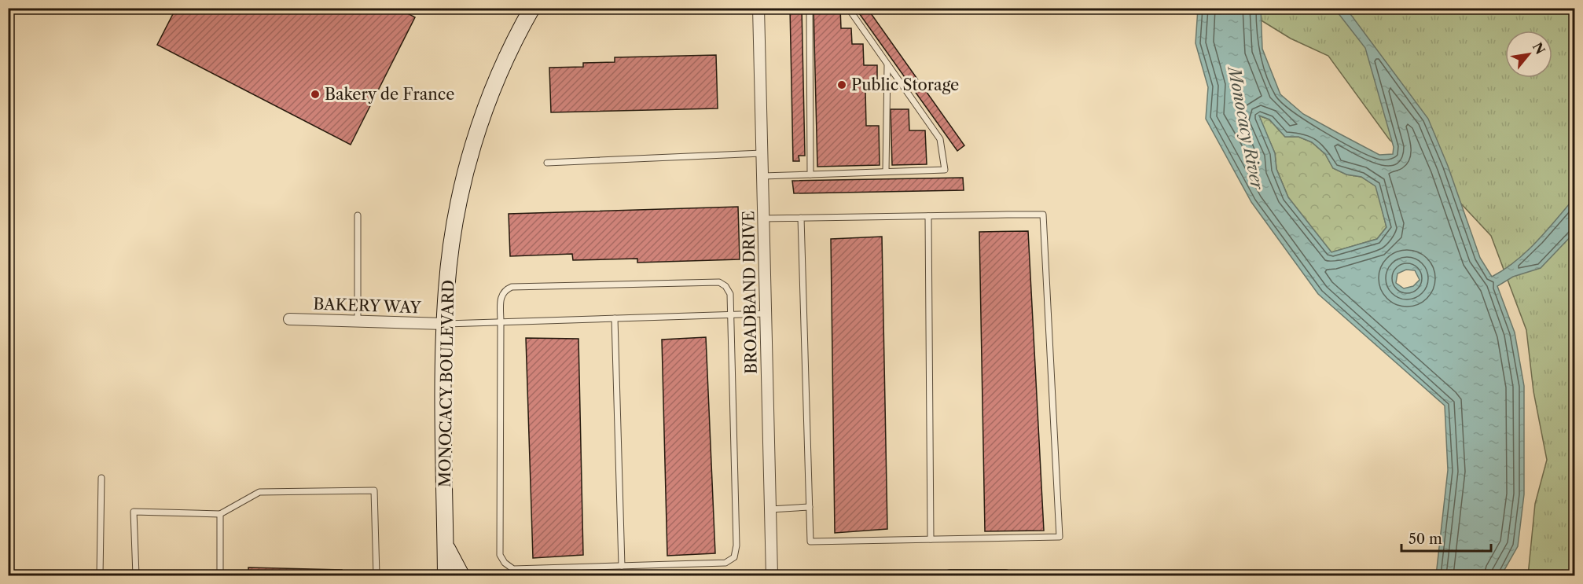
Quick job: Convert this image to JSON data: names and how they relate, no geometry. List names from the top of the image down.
{
  "streets": {
    "main road": ["MONOCACY BOULEVARD"],
    "street": ["BROADBAND DRIVE", "BAKERY WAY"]
  },
  "crossings": [
    ["BAKERY WAY", "MONOCACY BOULEVARD"]
  ],
  "water": ["Monocacy River"],
  "places": ["Public Storage", "Bakery de France"],
  "scale_bar": "50 m",
  "north": "top right"
}
